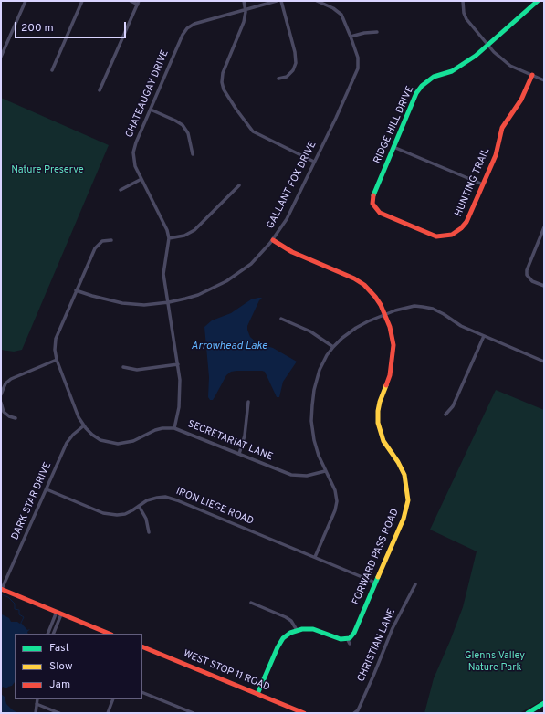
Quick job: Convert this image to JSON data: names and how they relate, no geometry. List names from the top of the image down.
{
  "streets": {
    "street": [
      "CHATEAUGAY DRIVE",
      "RIDGE HILL DRIVE",
      "HUNTING TRAIL",
      "GALLANT FOX DRIVE",
      "SECRETARIAT LANE",
      "DARK STAR DRIVE",
      "IRON LIEGE ROAD",
      "FORWARD PASS ROAD",
      "CHRISTIAN LANE",
      "WEST STOP 11 ROAD"
    ]
  },
  "crossings": [
    ["RIDGE HILL DRIVE", "HUNTING TRAIL"],
    ["GALLANT FOX DRIVE", "SECRETARIAT LANE"],
    ["GALLANT FOX DRIVE", "FORWARD PASS ROAD"],
    ["SECRETARIAT LANE", "DARK STAR DRIVE"],
    ["DARK STAR DRIVE", "IRON LIEGE ROAD"],
    ["IRON LIEGE ROAD", "FORWARD PASS ROAD"]
  ],
  "water": ["Arrowhead Lake"],
  "parks": ["Nature Preserve", "Glenns Valley Nature Park"],
  "legend": ["Fast", "Slow", "Jam"],
  "scale_bar": "200 m"
}
